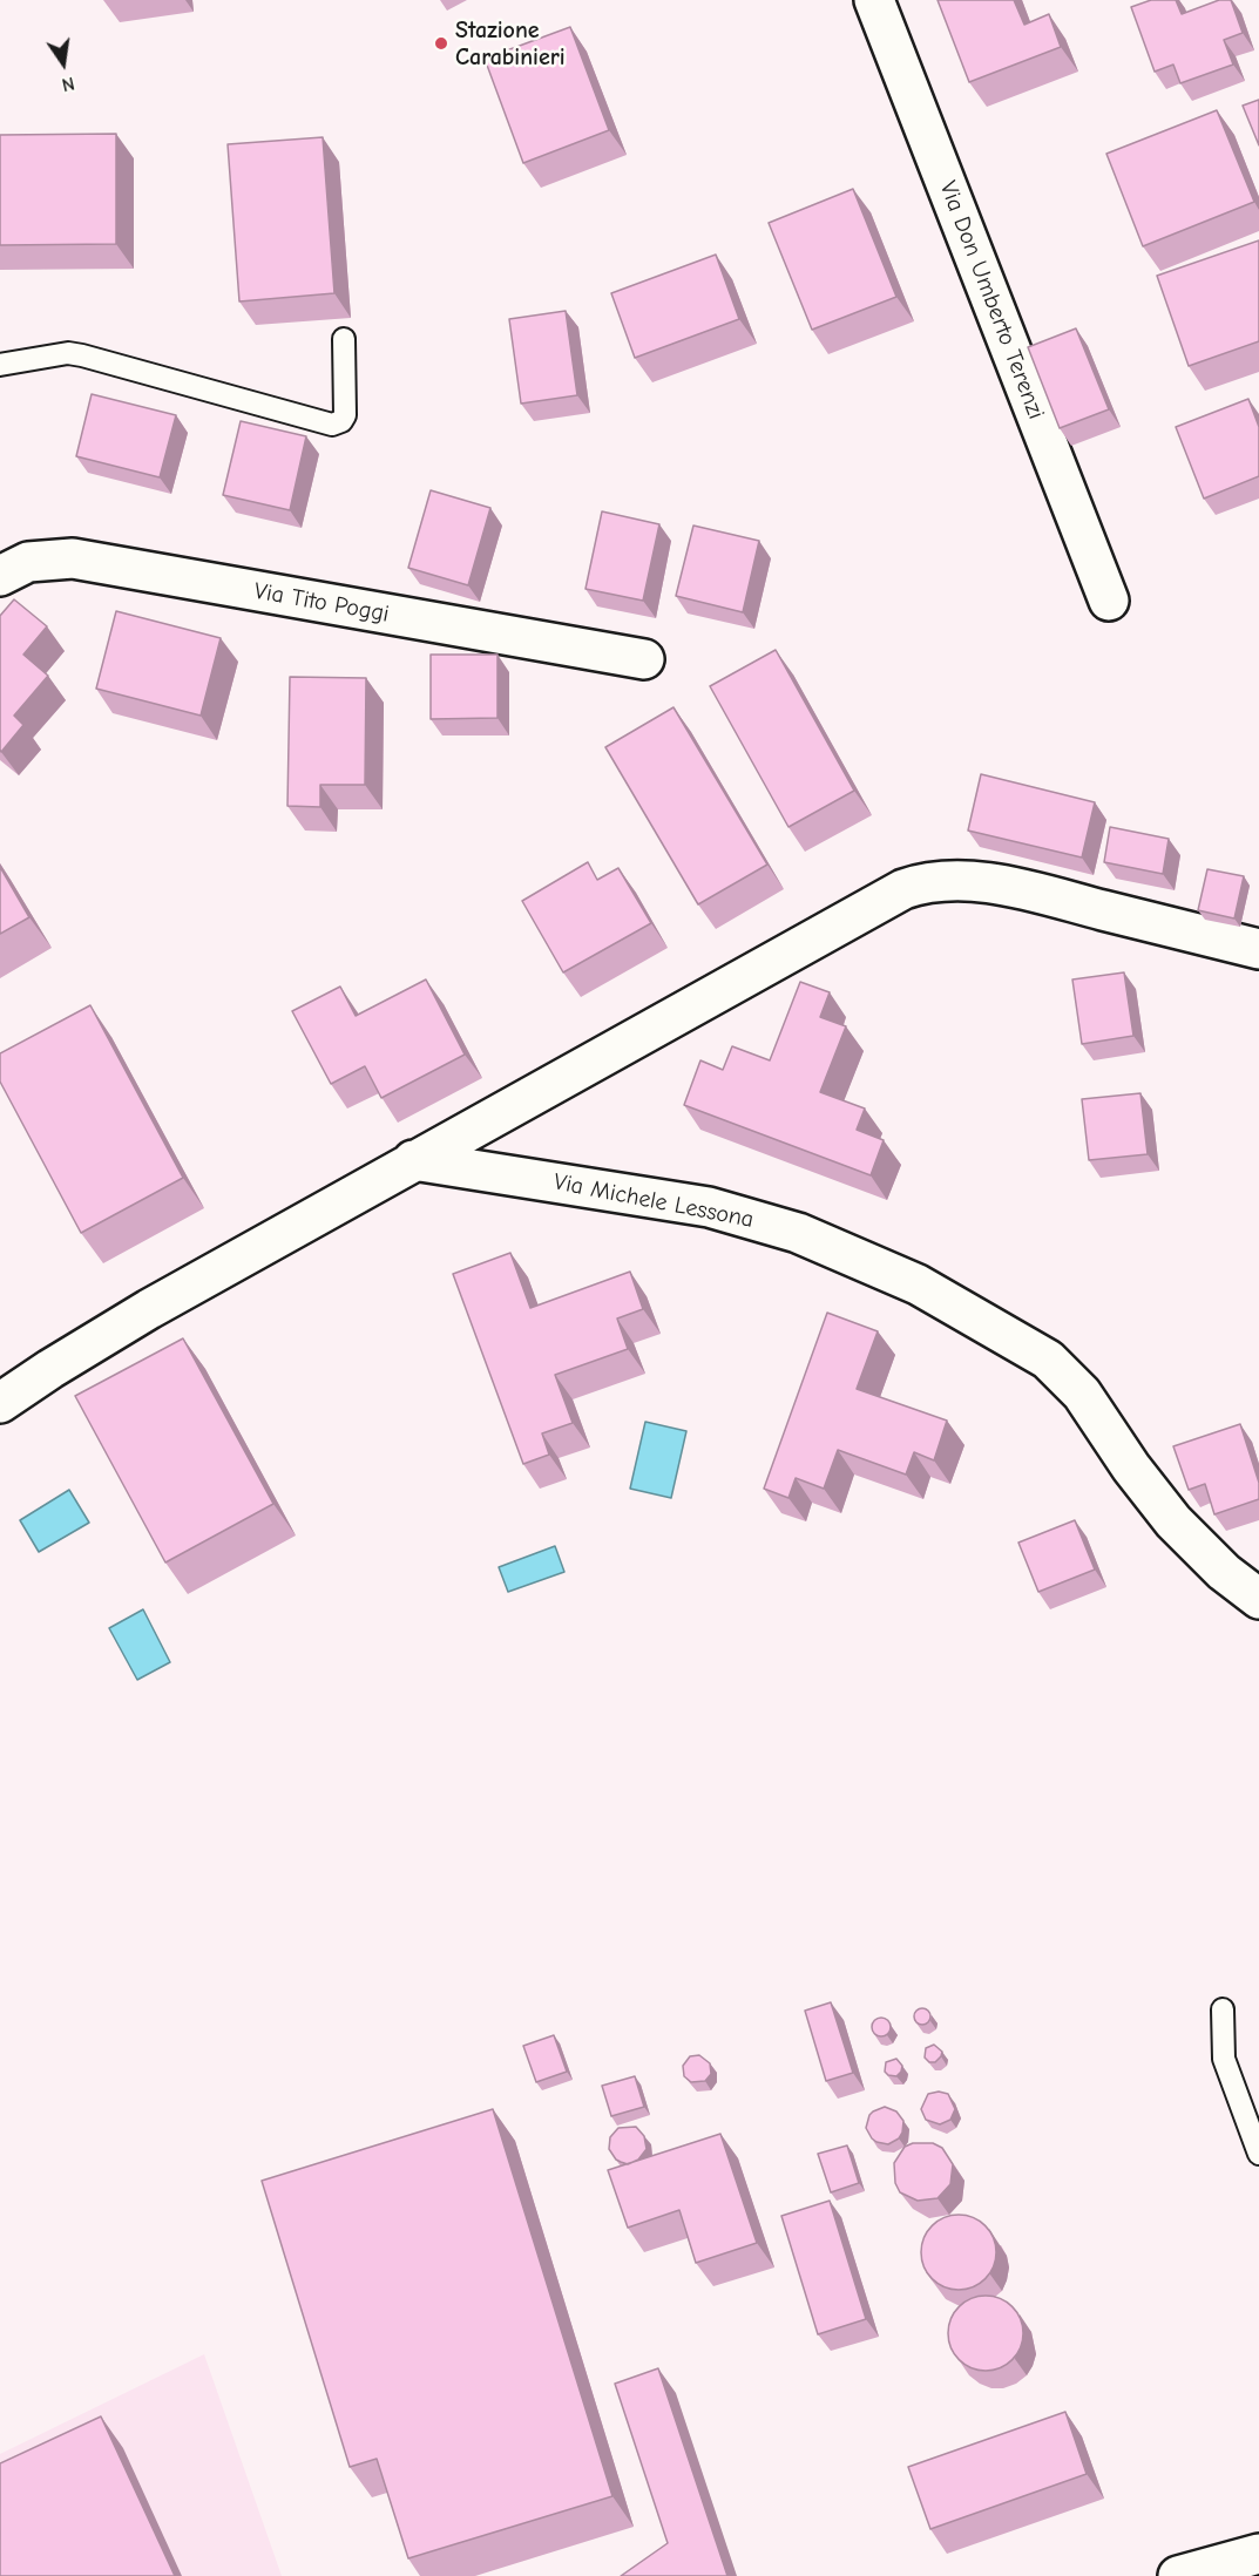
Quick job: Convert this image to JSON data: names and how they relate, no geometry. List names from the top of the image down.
{
  "streets": {
    "street": ["Via Don Umberto Terenzi", "Via Tito Poggi", "Via Michele Lessona"]
  },
  "places": ["Stazione Carabinieri"],
  "north": "bottom"
}
